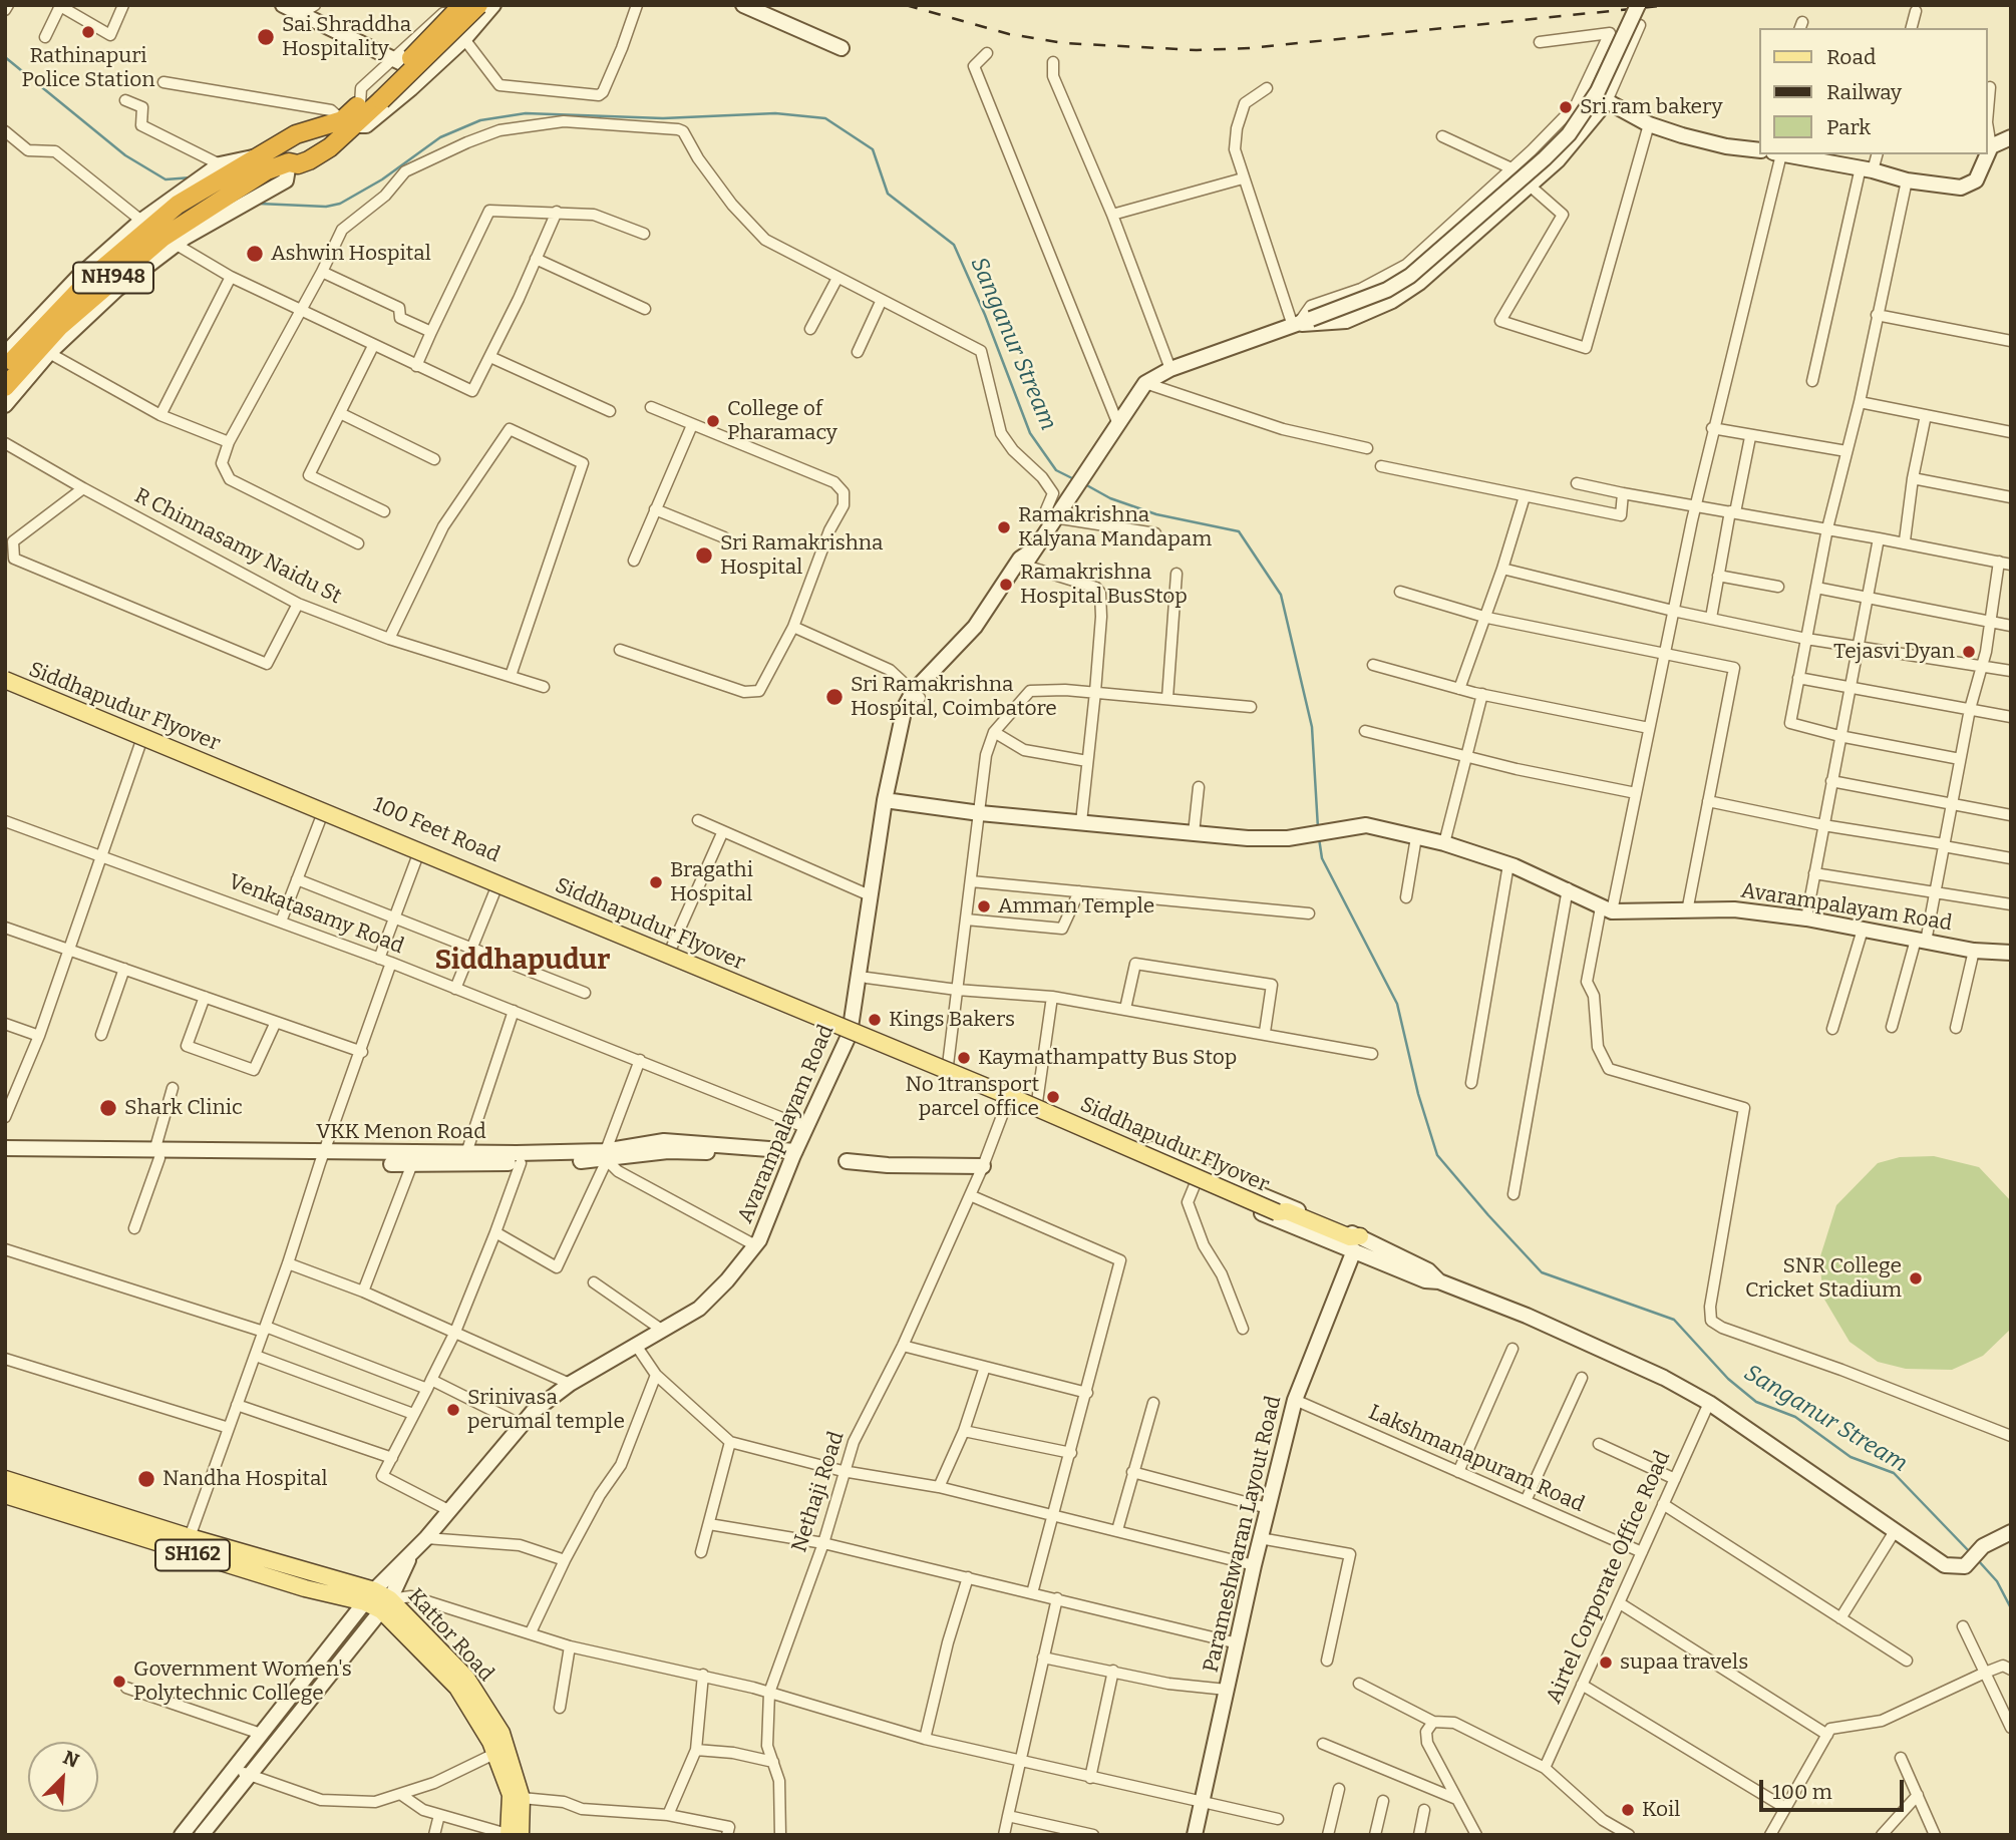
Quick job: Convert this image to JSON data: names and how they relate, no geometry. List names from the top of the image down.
{
  "streets": {
    "highway": ["NH948"],
    "main road": ["Siddhapudur Flyover", "SH162", "Kattor Road"],
    "street": [
      "R Chinnasamy Naidu St",
      "100 Feet Road",
      "Avarampalayam Road",
      "Venkatasamy Road",
      "VKK Menon Road",
      "Lakshmanapuram Road",
      "Nethaji Road",
      "Parameshwaran Layout Road",
      "Airtel Corporate Office Road"
    ]
  },
  "crossings": [
    ["Siddhapudur Flyover", "100 Feet Road"],
    ["Siddhapudur Flyover", "Parameshwaran Layout Road"],
    ["100 Feet Road", "Avarampalayam Road"],
    ["Avarampalayam Road", "Venkatasamy Road"],
    ["Avarampalayam Road", "VKK Menon Road"],
    ["Avarampalayam Road", "SH162"],
    ["Lakshmanapuram Road", "Parameshwaran Layout Road"],
    ["Lakshmanapuram Road", "Airtel Corporate Office Road"],
    ["SH162", "Kattor Road"]
  ],
  "districts": ["Siddhapudur"],
  "water": ["Sanganur Stream"],
  "places": [
    "Rathinapuri Police Station",
    "Sai Shraddha Hospitality",
    "Sri ram bakery",
    "Ashwin Hospital",
    "College of Pharamacy",
    "Ramakrishna Kalyana Mandapam",
    "Sri Ramakrishna Hospital",
    "Ramakrishna Hospital BusStop",
    "Tejasvi Dyan",
    "Sri Ramakrishna Hospital, Coimbatore",
    "Bragathi Hospital",
    "Amman Temple",
    "Kings Bakers",
    "Kaymathampatty Bus Stop",
    "No 1transport parcel office",
    "Shark Clinic",
    "SNR College Cricket Stadium",
    "Srinivasa perumal temple",
    "Nandha Hospital",
    "supaa travels",
    "Government Women's Polytechnic College",
    "Koil"
  ],
  "legend": ["Road", "Railway", "Park"],
  "scale_bar": "100 m",
  "north": "top right"
}
